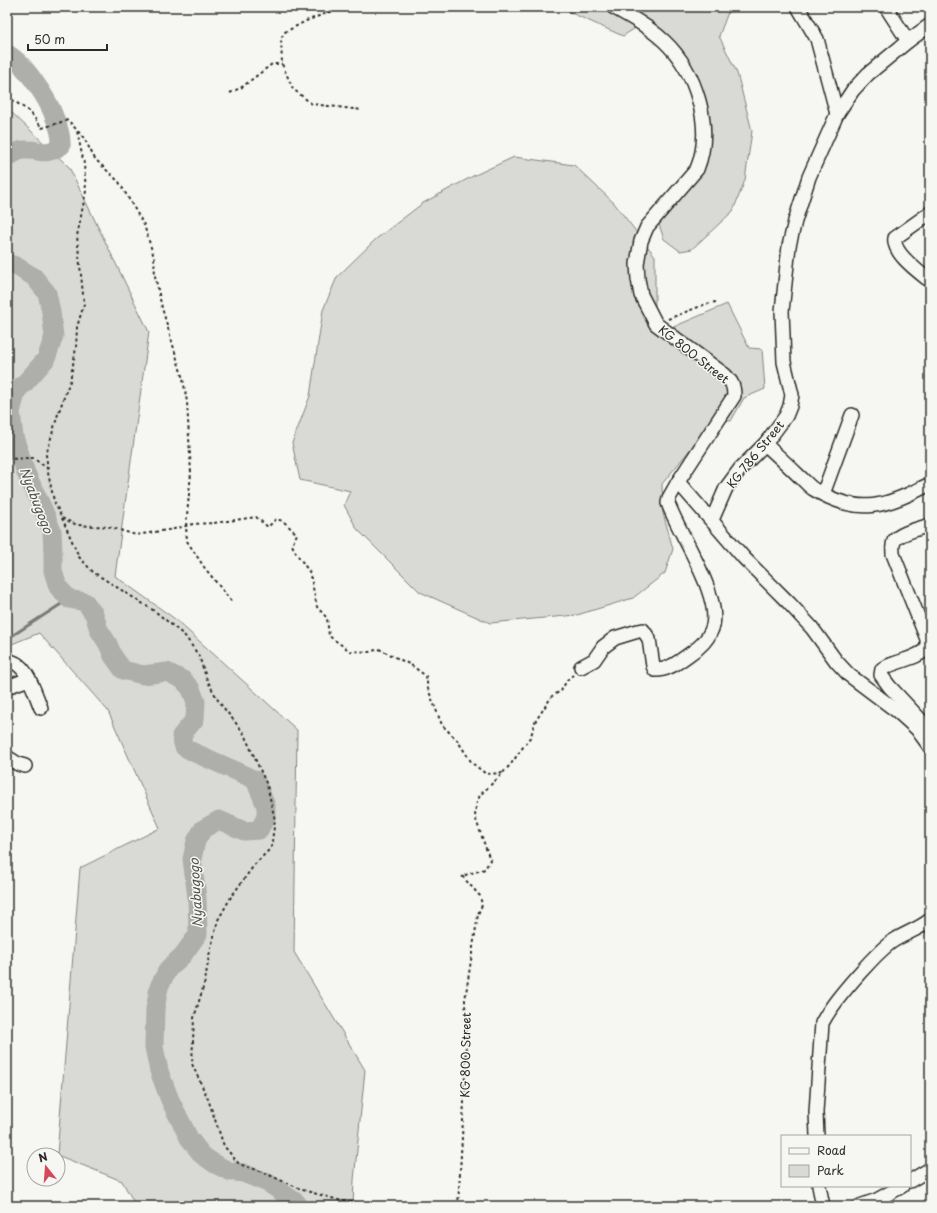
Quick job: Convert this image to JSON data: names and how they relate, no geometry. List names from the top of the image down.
{
  "streets": {
    "street": ["KG 800 Street", "KG 786 Street"]
  },
  "water": ["Nyabugogo"],
  "legend": ["Road", "Park"],
  "scale_bar": "50 m",
  "north": "top"
}
